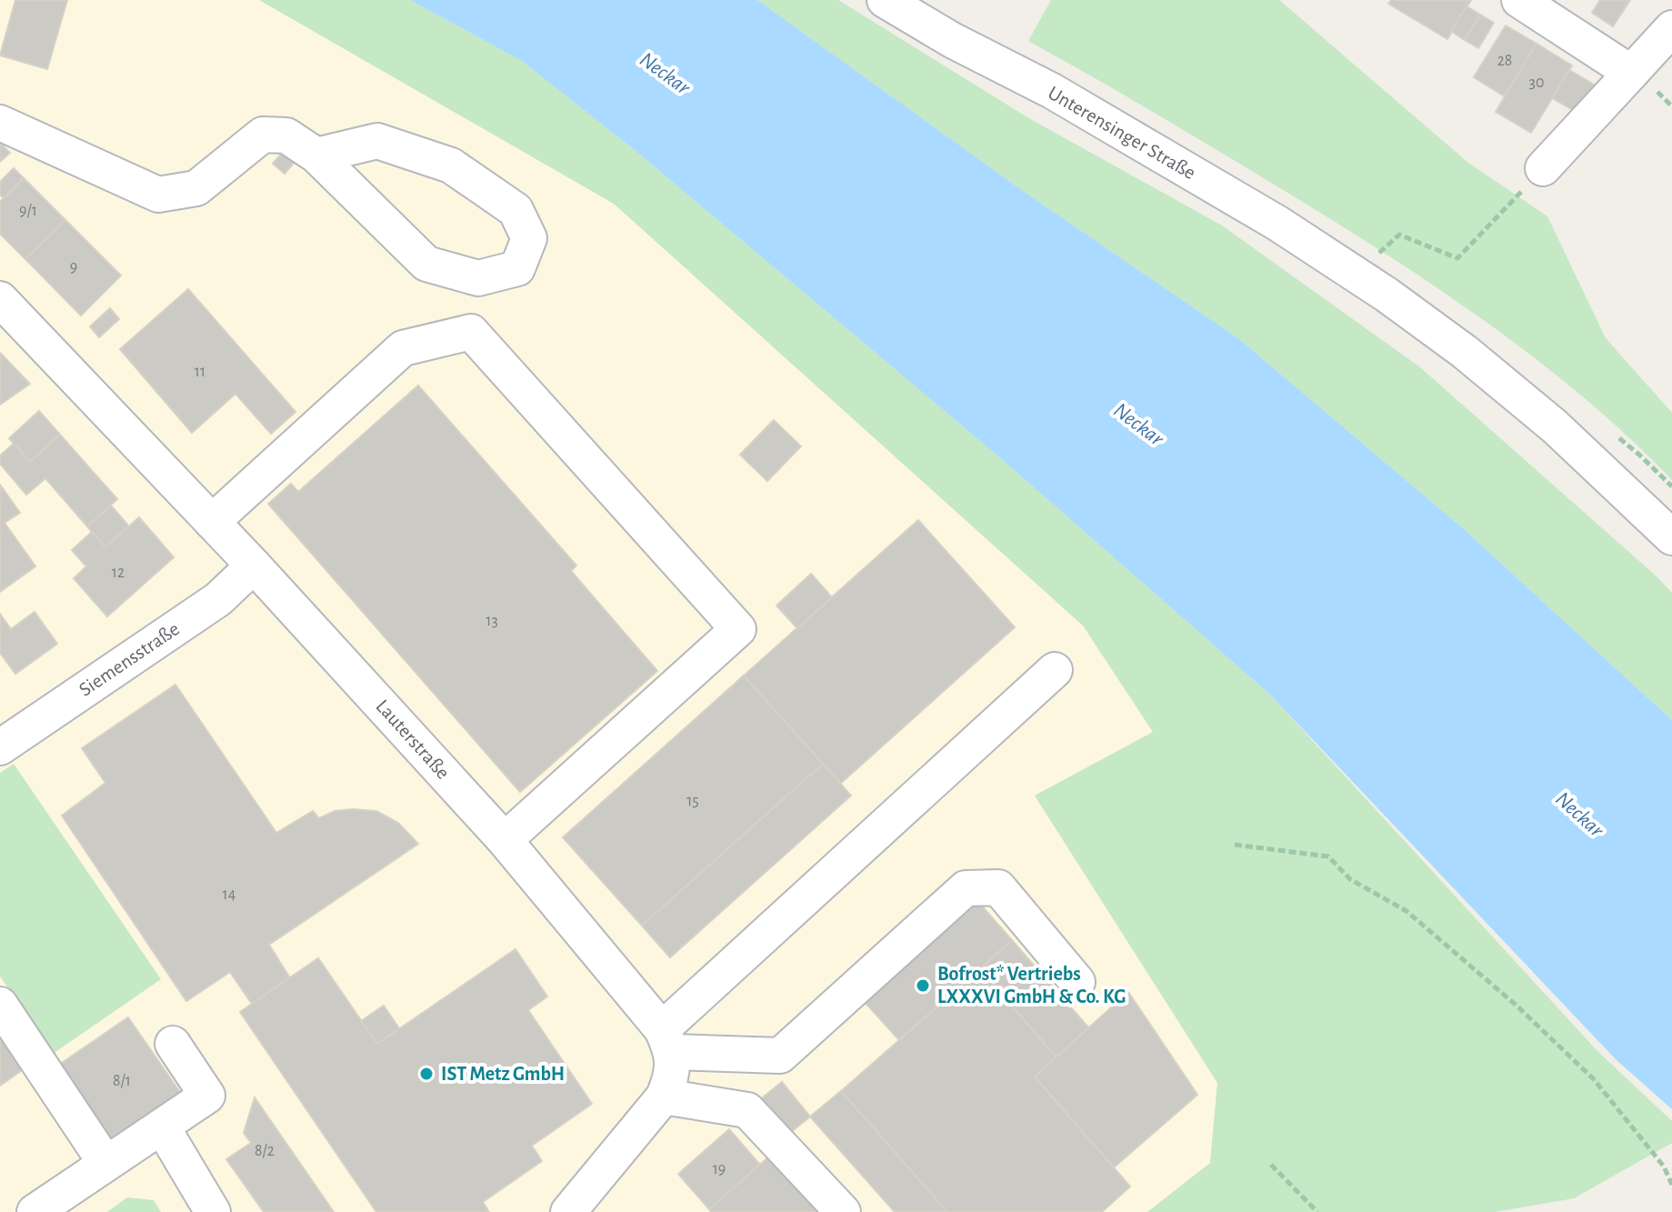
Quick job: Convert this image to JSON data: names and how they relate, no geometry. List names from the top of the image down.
{
  "streets": {
    "street": ["Unterensinger Straße", "Siemensstraße", "Lauterstraße"]
  },
  "crossings": [
    ["Siemensstraße", "Lauterstraße"]
  ],
  "water": ["Neckar"],
  "places": ["Bofrost* Vertriebs LXXXVI GmbH & Co. KG", "IST Metz GmbH"],
  "house_numbers": [
    "28",
    "30",
    "9/1",
    "9",
    "11",
    "12",
    "13",
    "15",
    "14",
    "8/1",
    "8/2",
    "19"
  ]
}
